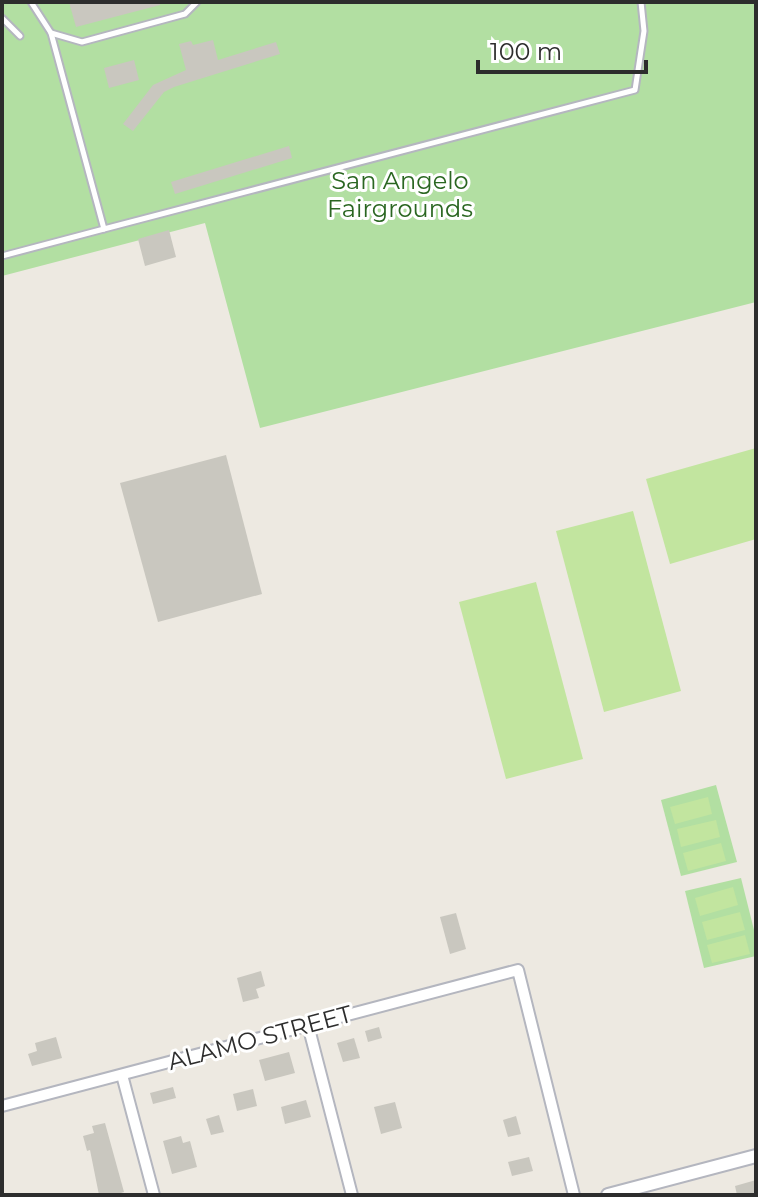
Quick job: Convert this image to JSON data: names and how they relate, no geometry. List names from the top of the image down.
{
  "streets": {
    "street": ["ALAMO STREET"]
  },
  "parks": ["San Angelo Fairgrounds"],
  "scale_bar": "100 m"
}
